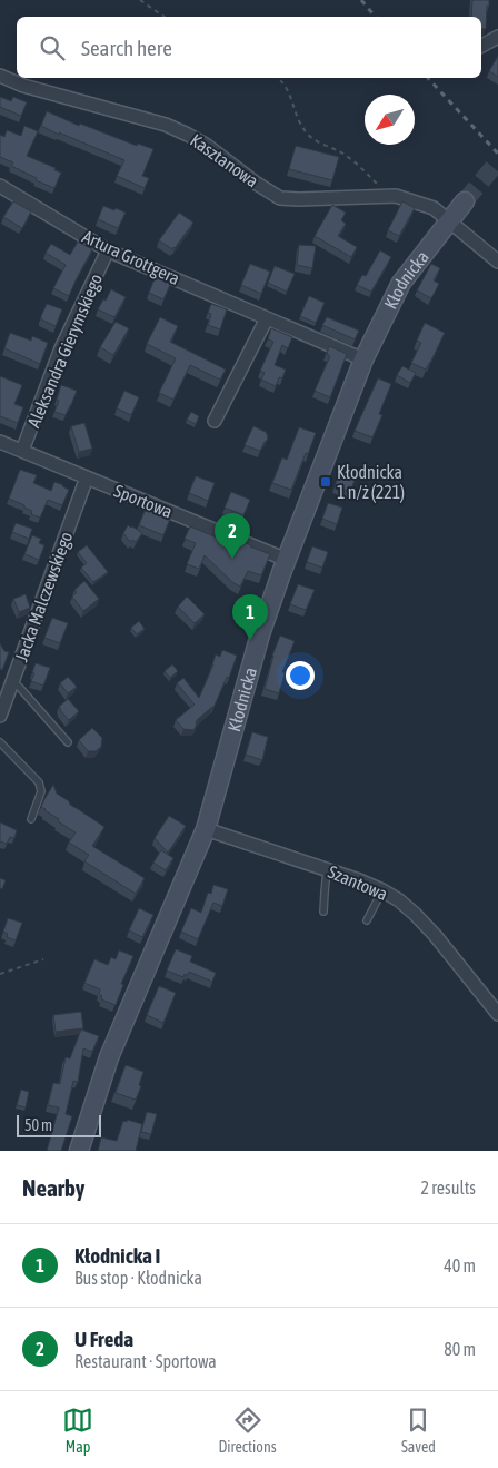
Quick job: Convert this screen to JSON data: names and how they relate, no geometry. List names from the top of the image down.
{
  "streets": {
    "main road": ["Kłodnicka"],
    "street": [
      "Kasztanowa",
      "Artura Grottgera",
      "Aleksandra Gierymskiego",
      "Sportowa",
      "Jacka Malczewskiego",
      "Szantowa"
    ]
  },
  "crossings": [
    ["Kasztanowa", "Kłodnicka"],
    ["Artura Grottgera", "Kłodnicka"],
    ["Artura Grottgera", "Aleksandra Gierymskiego"],
    ["Kłodnicka", "Sportowa"],
    ["Kłodnicka", "Szantowa"],
    ["Aleksandra Gierymskiego", "Sportowa"],
    ["Sportowa", "Jacka Malczewskiego"]
  ],
  "places": {
    "transit": ["Kłodnicka 1 n/ż (221)"]
  },
  "scale_bar": "50 m",
  "north": "bottom left",
  "page": {
    "search": "Search here",
    "pins": ["2", "1"],
    "scale": "50 m",
    "heading": ["Nearby", "2 results"],
    "list": [
      {
        "mark": "1",
        "name": "Kłodnicka I",
        "note": "Bus stop · Kłodnicka",
        "value": "40 m"
      },
      {
        "mark": "2",
        "name": "U Freda",
        "note": "Restaurant · Sportowa",
        "value": "80 m"
      }
    ],
    "nav": ["Map", "Directions", "Saved"]
  }
}
